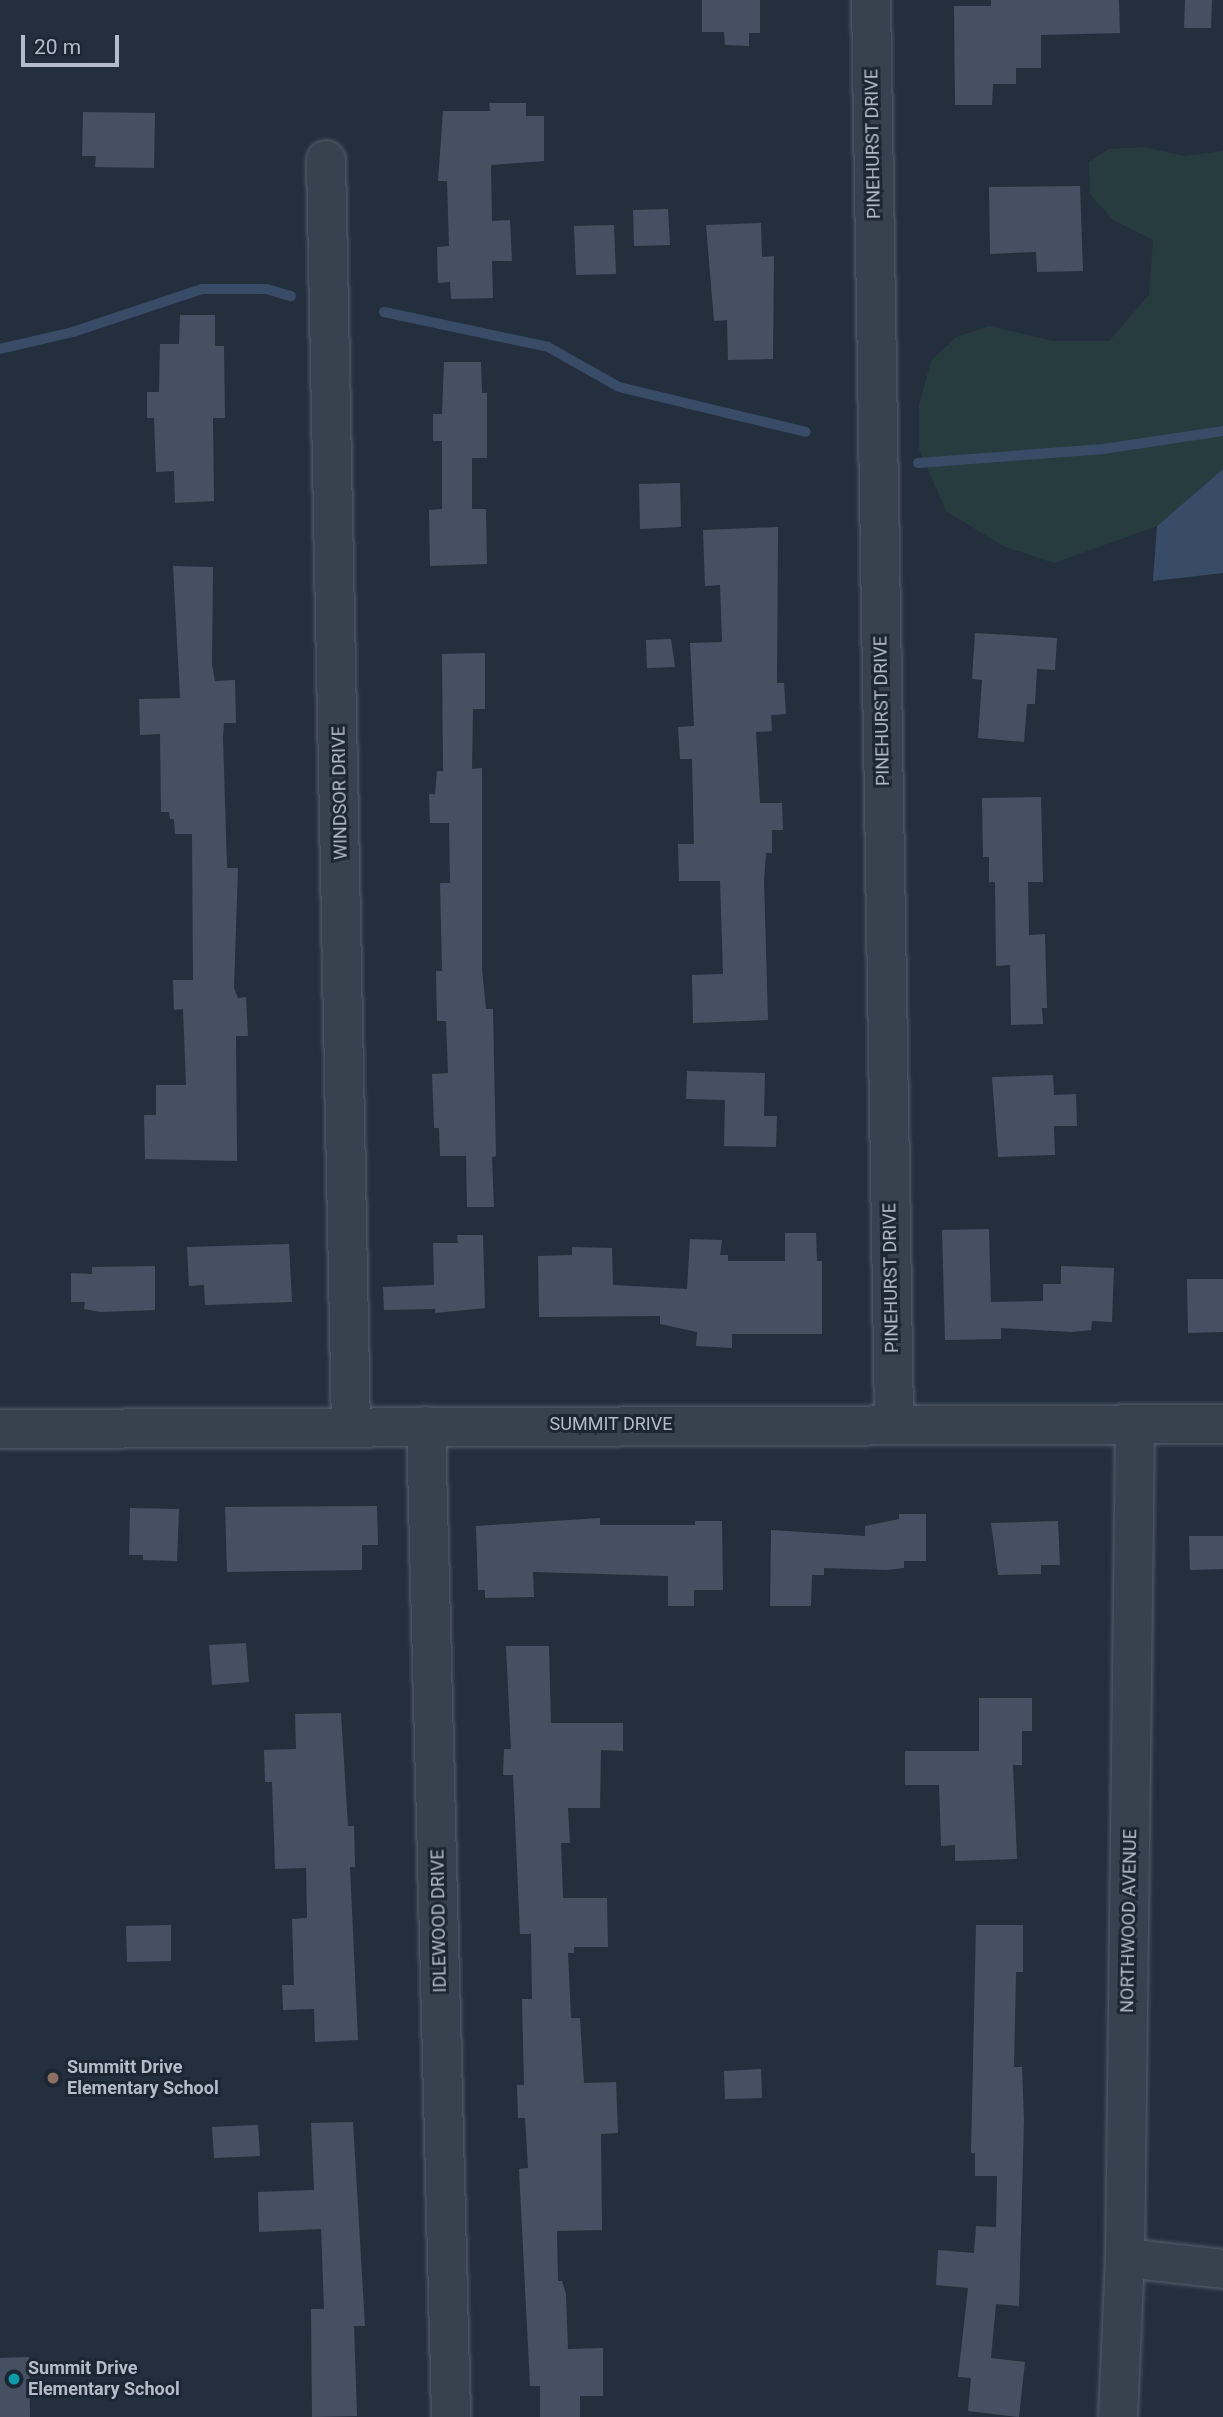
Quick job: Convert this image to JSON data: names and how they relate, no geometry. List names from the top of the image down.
{
  "streets": {
    "street": [
      "PINEHURST DRIVE",
      "WINDSOR DRIVE",
      "SUMMIT DRIVE",
      "IDLEWOOD DRIVE",
      "NORTHWOOD AVENUE"
    ]
  },
  "crossings": [
    ["PINEHURST DRIVE", "SUMMIT DRIVE"],
    ["WINDSOR DRIVE", "SUMMIT DRIVE"],
    ["SUMMIT DRIVE", "IDLEWOOD DRIVE"],
    ["SUMMIT DRIVE", "NORTHWOOD AVENUE"]
  ],
  "places": ["Summitt Drive Elementary School", "Summit Drive Elementary School"],
  "scale_bar": "20 m"
}
